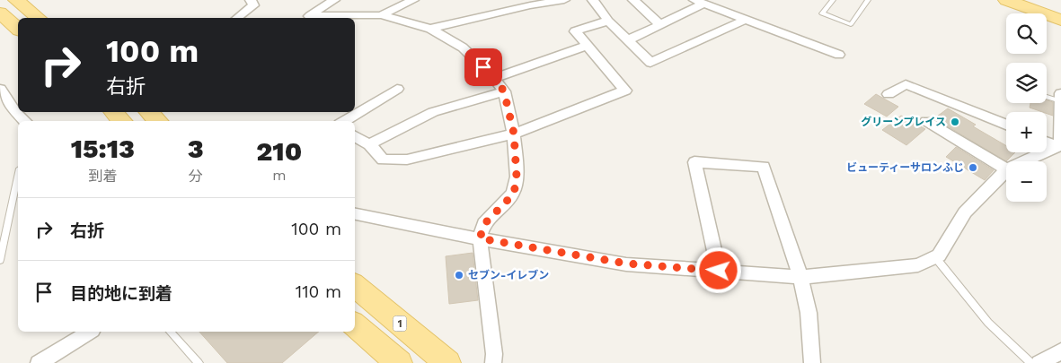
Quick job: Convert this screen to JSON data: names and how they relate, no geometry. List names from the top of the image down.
{
  "streets": {
    "main road": ["1"]
  },
  "places": ["グリーンプレイス", "ビューティーサロンふじ", "セブン-イレブン"],
  "page": {
    "map_buttons": ["+", "−"],
    "turn": ["100 m", "右折"],
    "eta": [
      "15:13",
      "到着",
      "3",
      "分",
      "210",
      "m"
    ],
    "list": [
      {
        "name": "右折",
        "value": "100 m"
      },
      {
        "name": "目的地に到着",
        "value": "110 m"
      }
    ]
  }
}
